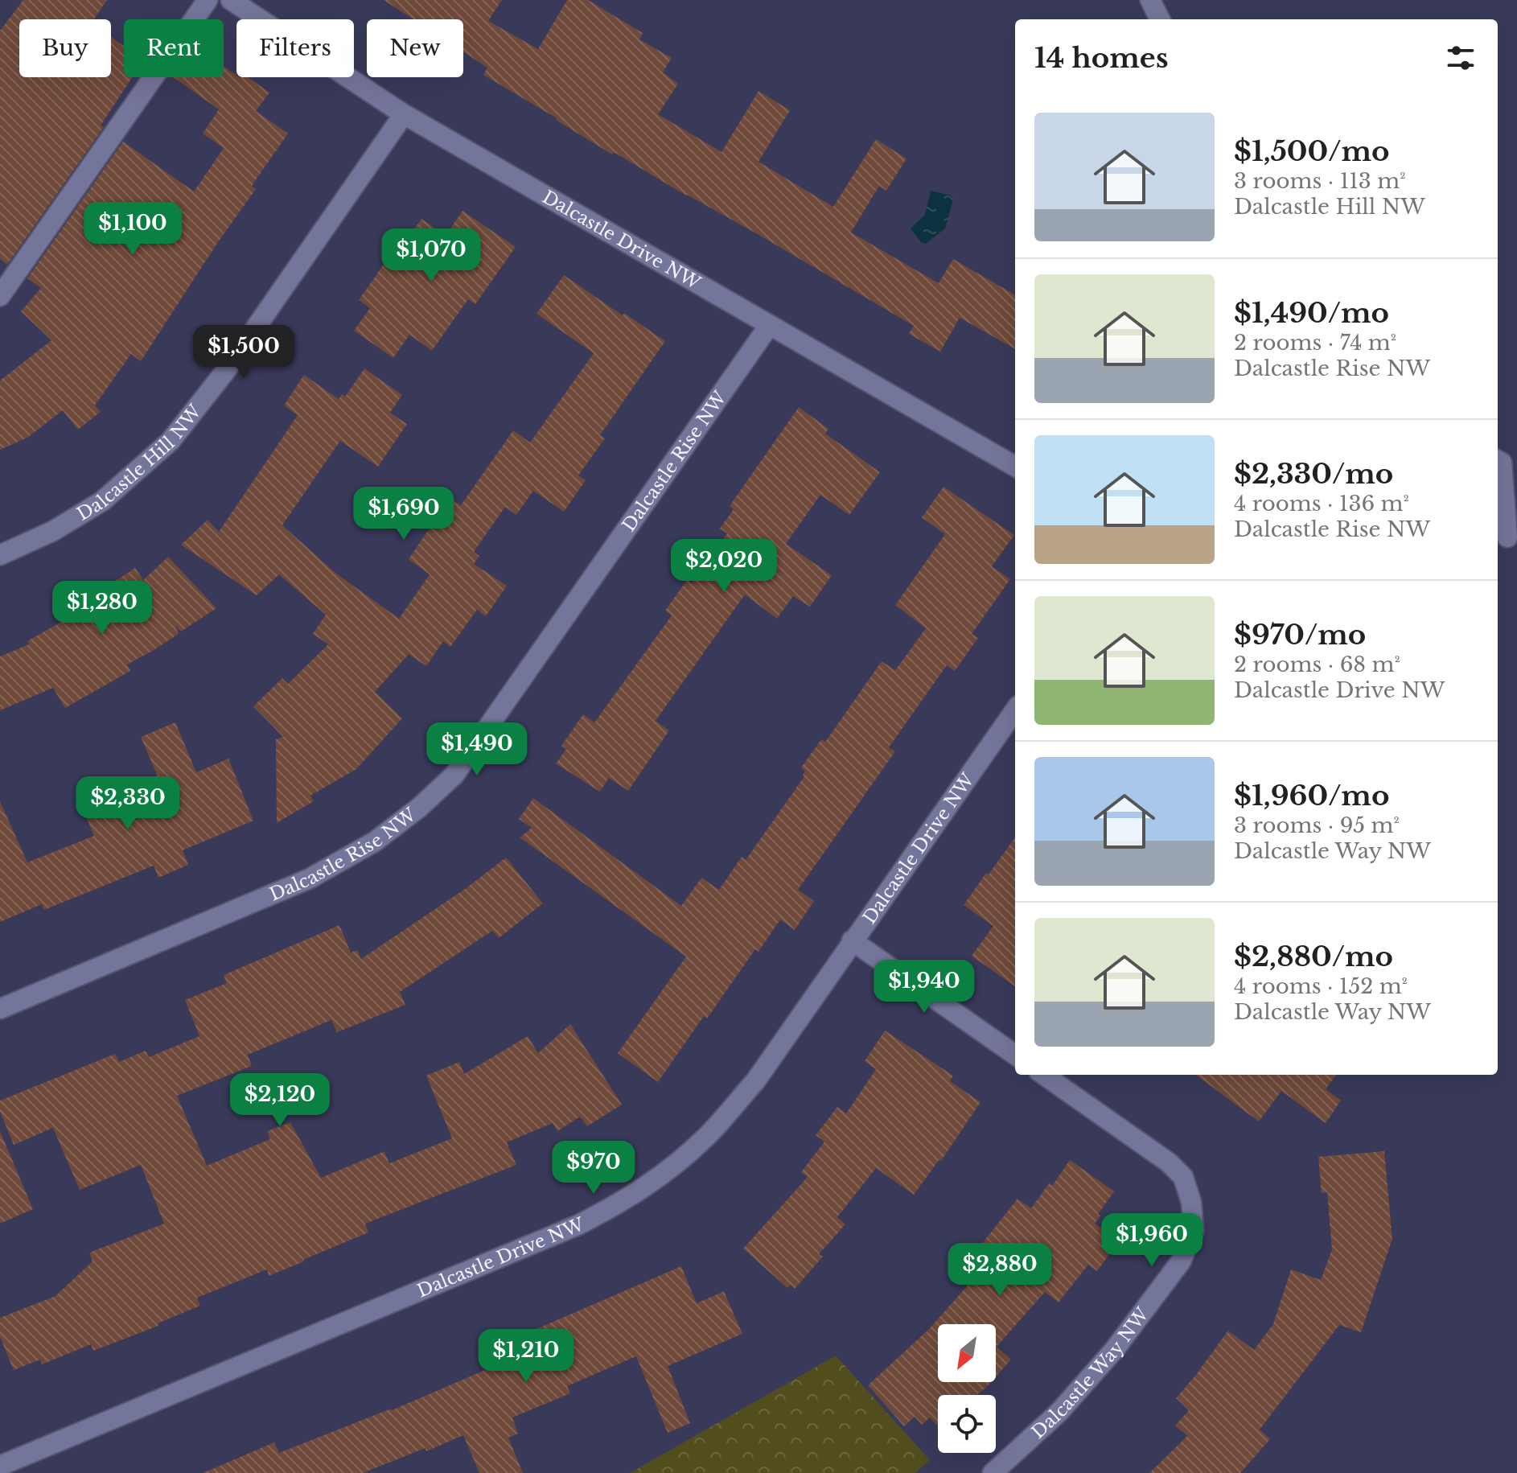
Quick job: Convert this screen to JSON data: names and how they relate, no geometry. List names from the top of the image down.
{
  "streets": {
    "street": [
      "Dalcastle Drive NW",
      "Dalcastle Hill NW",
      "Dalcastle Rise NW",
      "Dalcastle Way NW"
    ]
  },
  "crossings": [
    ["Dalcastle Drive NW", "Dalcastle Hill NW"],
    ["Dalcastle Drive NW", "Dalcastle Rise NW"]
  ],
  "north": "bottom left",
  "page": {
    "chip": [
      "Buy",
      "Rent",
      "Filters",
      "New"
    ],
    "heading": "14 homes",
    "list": [
      {
        "name": "$1,500/mo",
        "note": "3 rooms · 113 m² · Dalcastle Hill NW"
      },
      {
        "name": "$1,490/mo",
        "note": "2 rooms · 74 m² · Dalcastle Rise NW"
      },
      {
        "name": "$2,330/mo",
        "note": "4 rooms · 136 m² · Dalcastle Rise NW"
      },
      {
        "name": "$970/mo",
        "note": "2 rooms · 68 m² · Dalcastle Drive NW"
      },
      {
        "name": "$1,960/mo",
        "note": "3 rooms · 95 m² · Dalcastle Way NW"
      },
      {
        "name": "$2,880/mo",
        "note": "4 rooms · 152 m² · Dalcastle Way NW"
      }
    ],
    "price": [
      "$1,100",
      "$1,070",
      "$1,500",
      "$1,690",
      "$2,020",
      "$1,280",
      "$1,490",
      "$2,330",
      "$1,940",
      "$2,120",
      "$970",
      "$1,960",
      "$2,880",
      "$1,210"
    ]
  }
}
